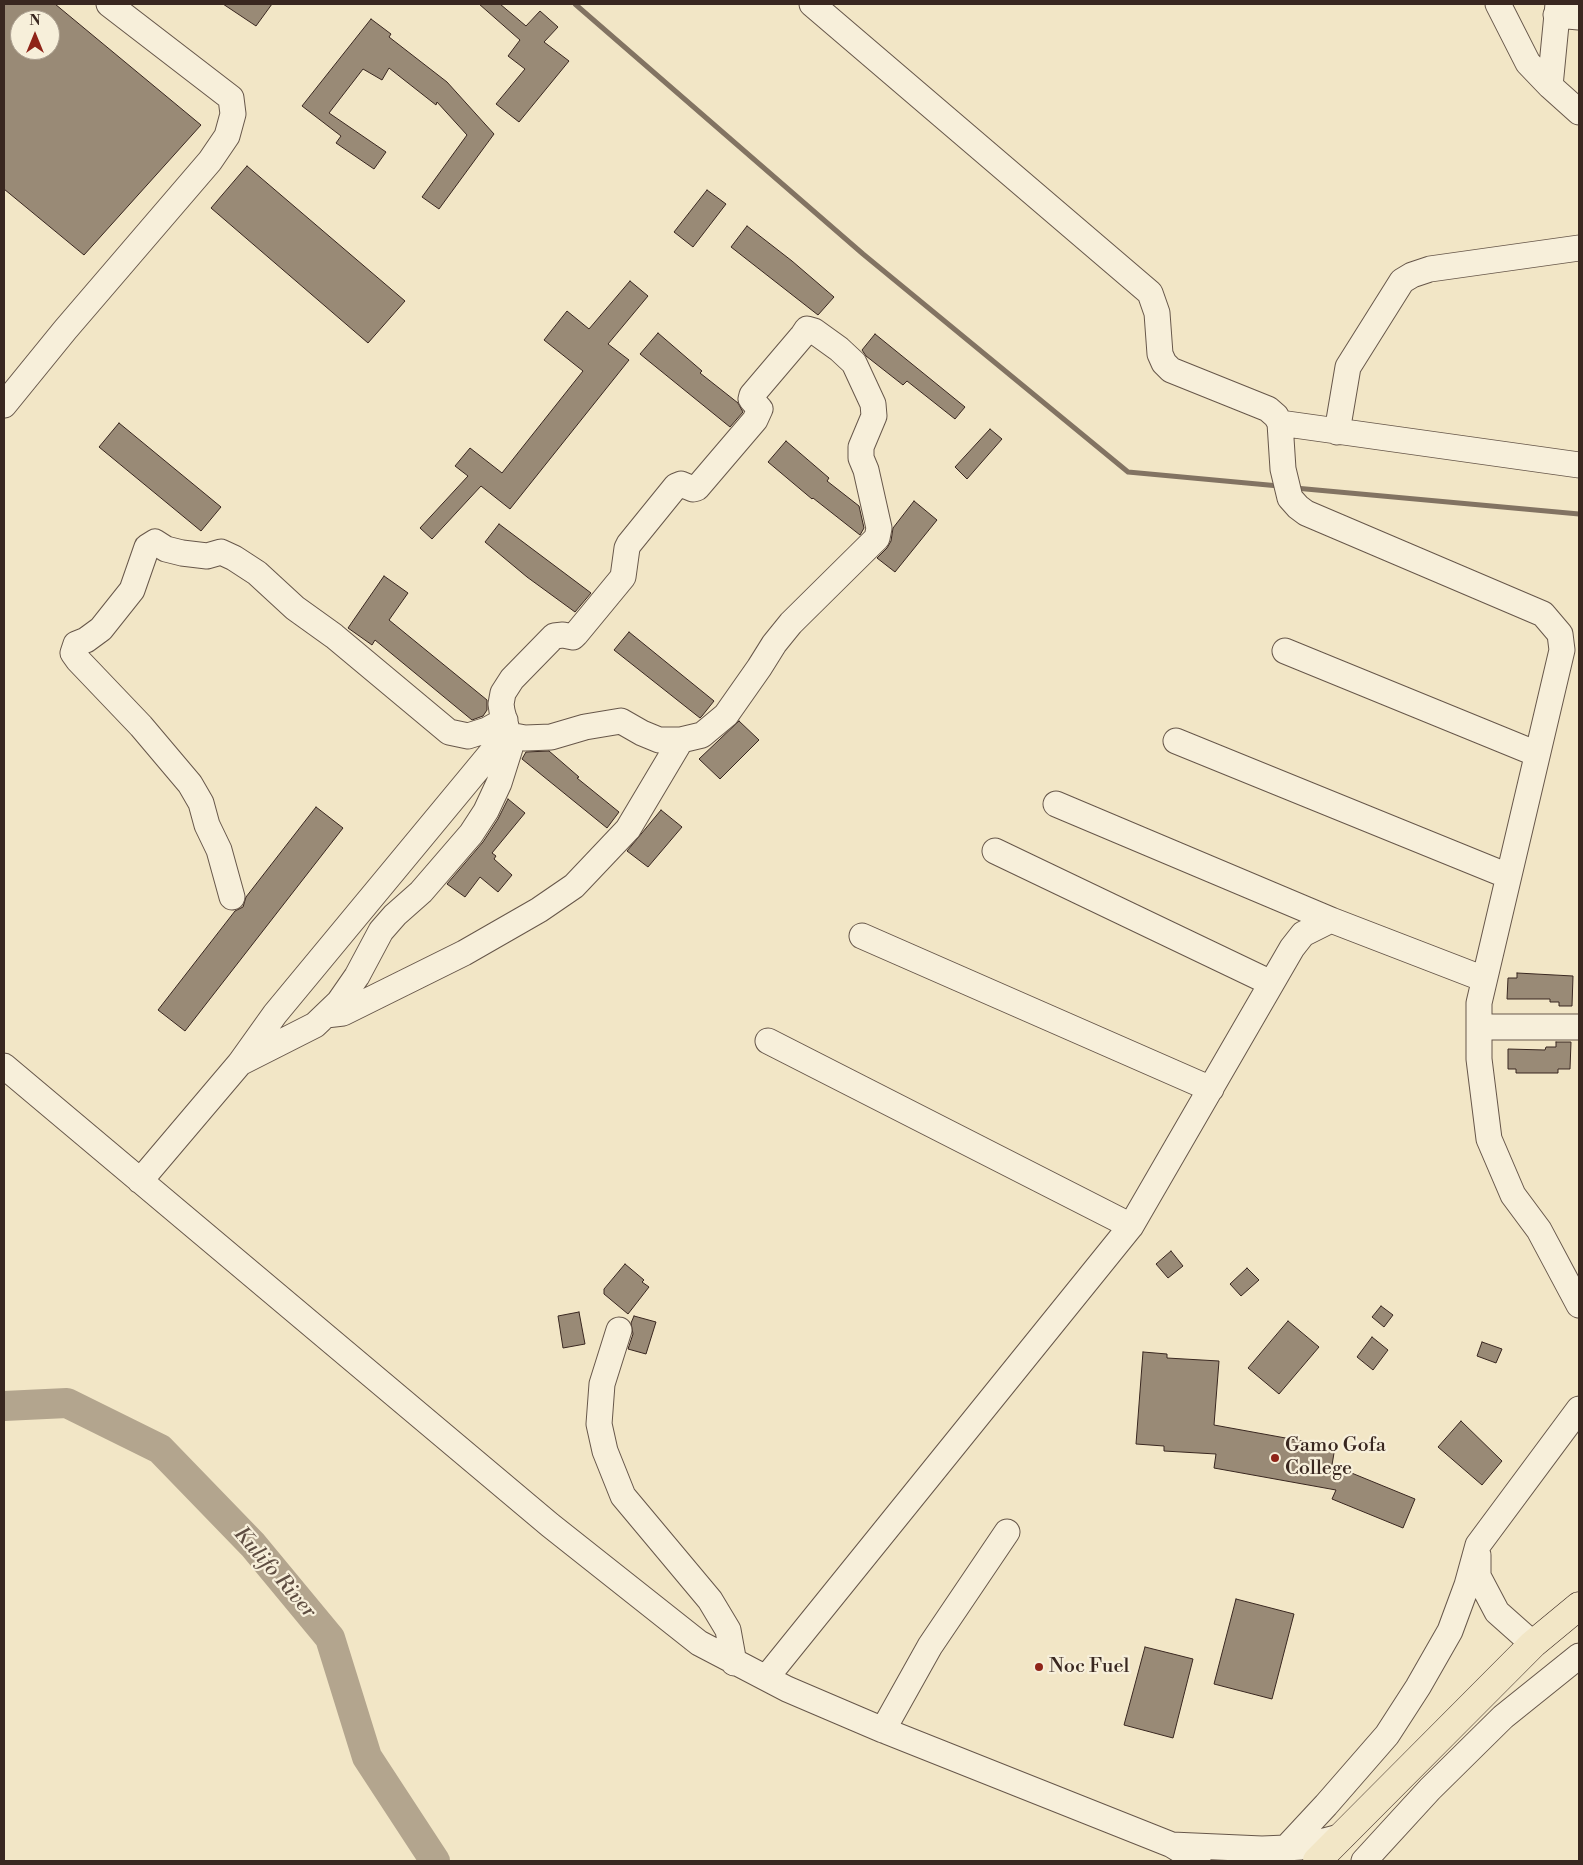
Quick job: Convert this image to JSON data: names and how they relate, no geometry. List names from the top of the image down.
{
  "water": ["Kulifo River"],
  "places": ["Gamo Gofa College", "Noc Fuel"],
  "north": "top"
}
